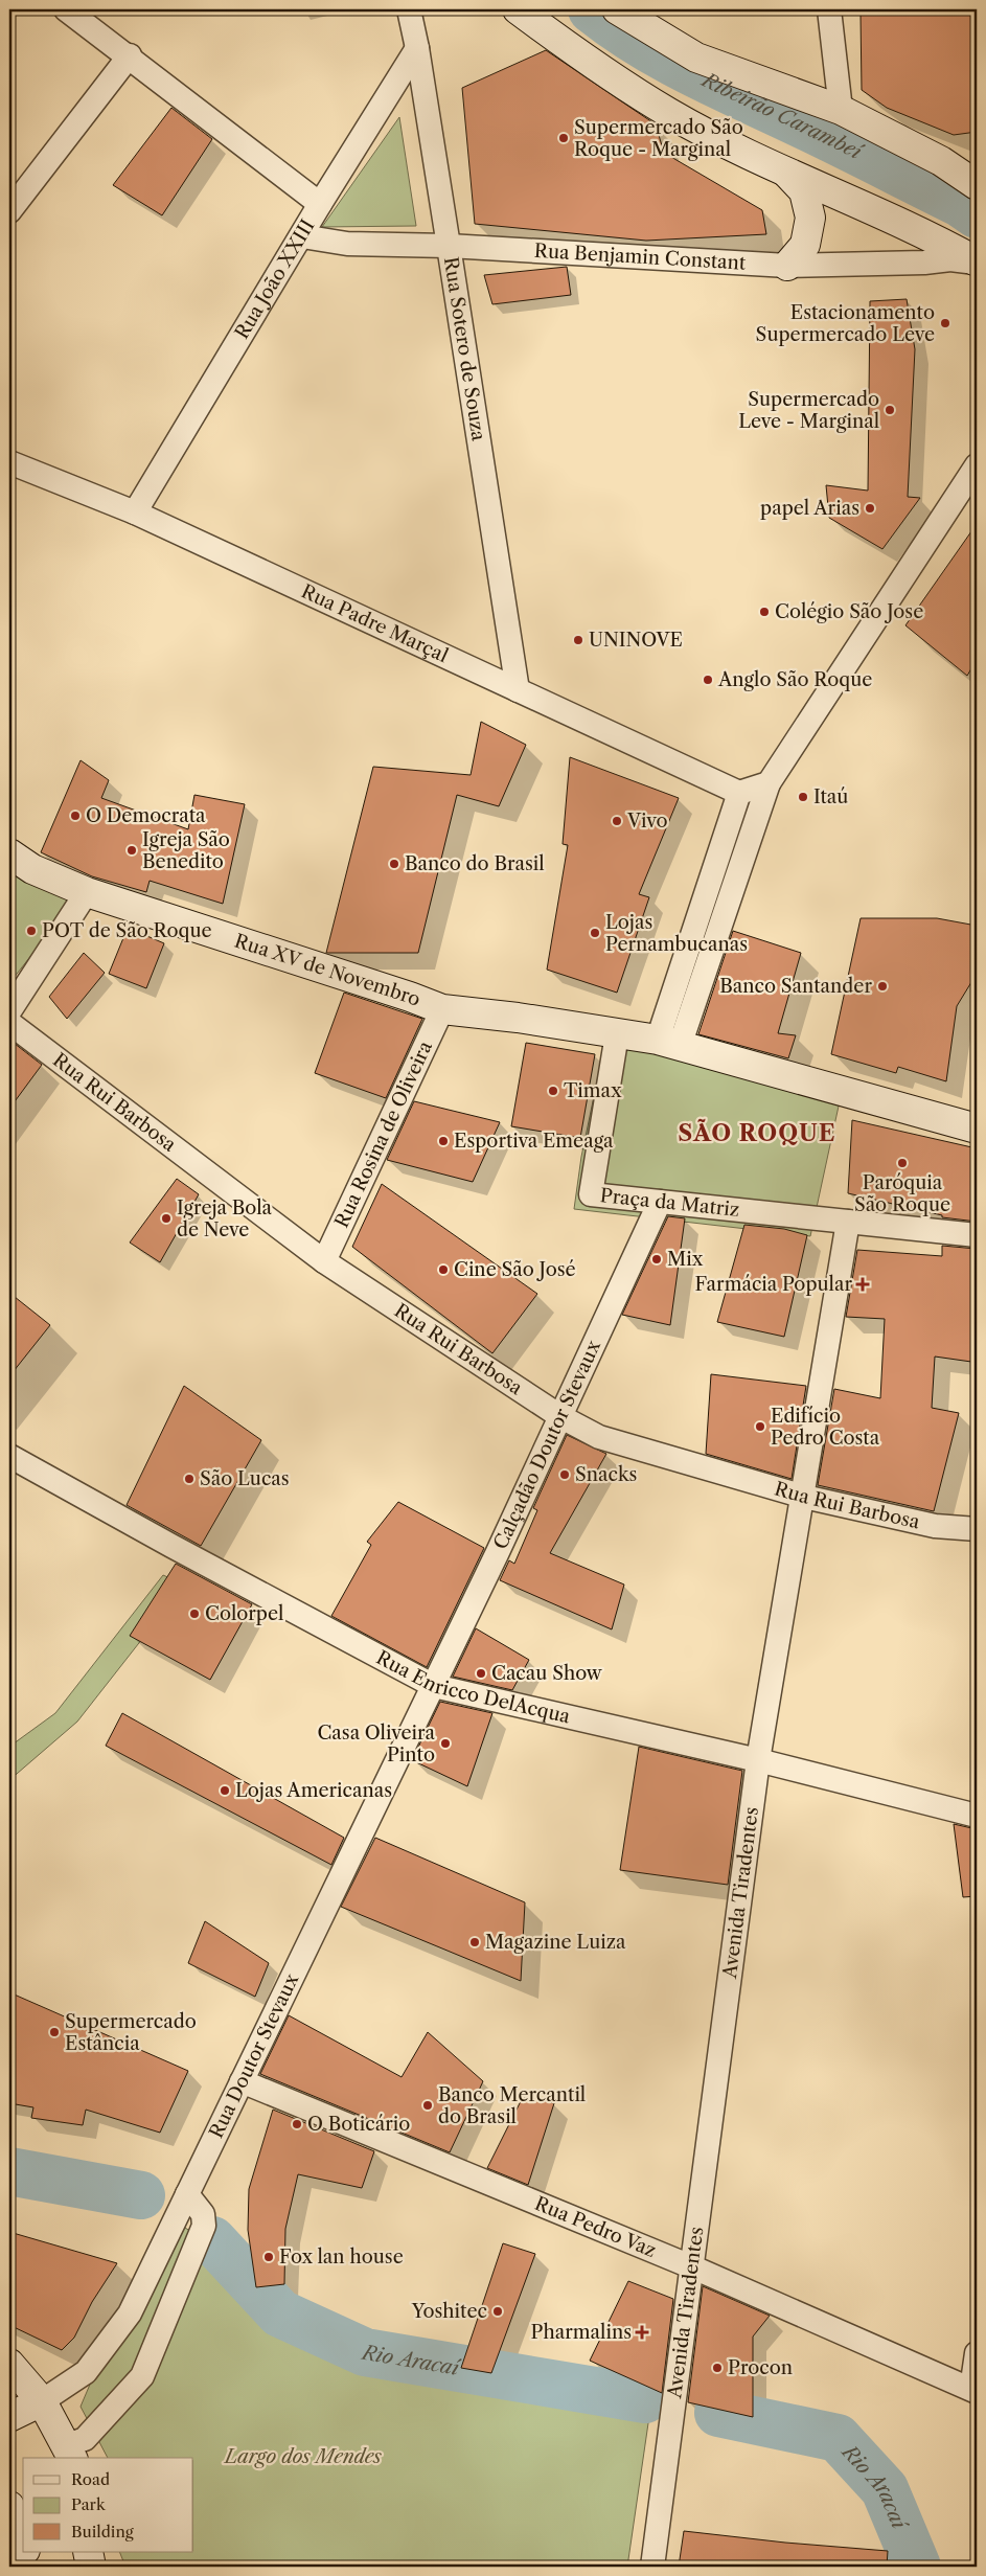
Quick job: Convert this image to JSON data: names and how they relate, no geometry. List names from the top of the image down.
{
  "streets": {
    "main road": ["Rua XV de Novembro"],
    "street": [
      "Rua Benjamin Constant",
      "Rua João XXIII",
      "Rua Sotero de Souza",
      "Rua Padre Marçal",
      "Rua Rui Barbosa",
      "Rua Rosina de Oliveira",
      "Praça da Matriz",
      "Calçadão Doutor Stevaux",
      "Rua Enricco DelAcqua",
      "Avenida Tiradentes",
      "Rua Doutor Stevaux",
      "Rua Pedro Vaz"
    ]
  },
  "crossings": [
    ["Rua Benjamin Constant", "Rua João XXIII"],
    ["Rua Benjamin Constant", "Rua Sotero de Souza"],
    ["Rua João XXIII", "Rua Sotero de Souza"],
    ["Rua João XXIII", "Rua Padre Marçal"],
    ["Rua Sotero de Souza", "Rua Padre Marçal"],
    ["Rua XV de Novembro", "Rua Rosina de Oliveira"],
    ["Rua XV de Novembro", "Praça da Matriz"],
    ["Rua Rui Barbosa", "Rua Rosina de Oliveira"],
    ["Rua Rui Barbosa", "Calçadão Doutor Stevaux"],
    ["Rua Rui Barbosa", "Avenida Tiradentes"],
    ["Praça da Matriz", "Calçadão Doutor Stevaux"],
    ["Praça da Matriz", "Avenida Tiradentes"],
    ["Calçadão Doutor Stevaux", "Rua Enricco DelAcqua"],
    ["Calçadão Doutor Stevaux", "Rua Doutor Stevaux"],
    ["Rua Enricco DelAcqua", "Avenida Tiradentes"],
    ["Rua Enricco DelAcqua", "Rua Doutor Stevaux"],
    ["Avenida Tiradentes", "Rua Pedro Vaz"],
    ["Rua Doutor Stevaux", "Rua Pedro Vaz"]
  ],
  "districts": ["SÃO ROQUE"],
  "water": ["Ribeirão Carambeí", "Rio Aracaí"],
  "parks": ["Largo dos Mendes"],
  "places": {
    "other": [
      "Supermercado São Roque - Marginal",
      "Estacionamento Supermercado Leve",
      "Supermercado Leve - Marginal",
      "papel Arias",
      "Colégio São Jose",
      "UNINOVE",
      "Anglo São Roque",
      "Itaú",
      "O Democrata",
      "Vivo",
      "Igreja São Benedito",
      "Banco do Brasil",
      "POT de São Roque",
      "Lojas Pernambucanas",
      "Banco Santander",
      "Timax",
      "Esportiva Emeaga",
      "Paróquia São Roque",
      "Igreja Bola de Neve",
      "Mix",
      "Cine São José",
      "Edifício Pedro Costa",
      "Snacks",
      "São Lucas",
      "Colorpel",
      "Cacau Show",
      "Casa Oliveira Pinto",
      "Lojas Americanas",
      "Magazine Luiza",
      "Supermercado Estância",
      "Banco Mercantil do Brasil",
      "O Boticário",
      "Fox lan house",
      "Yoshitec",
      "Procon"
    ],
    "health": ["Farmácia Popular", "Pharmalins"]
  },
  "legend": ["Road", "Park", "Building"]
}
